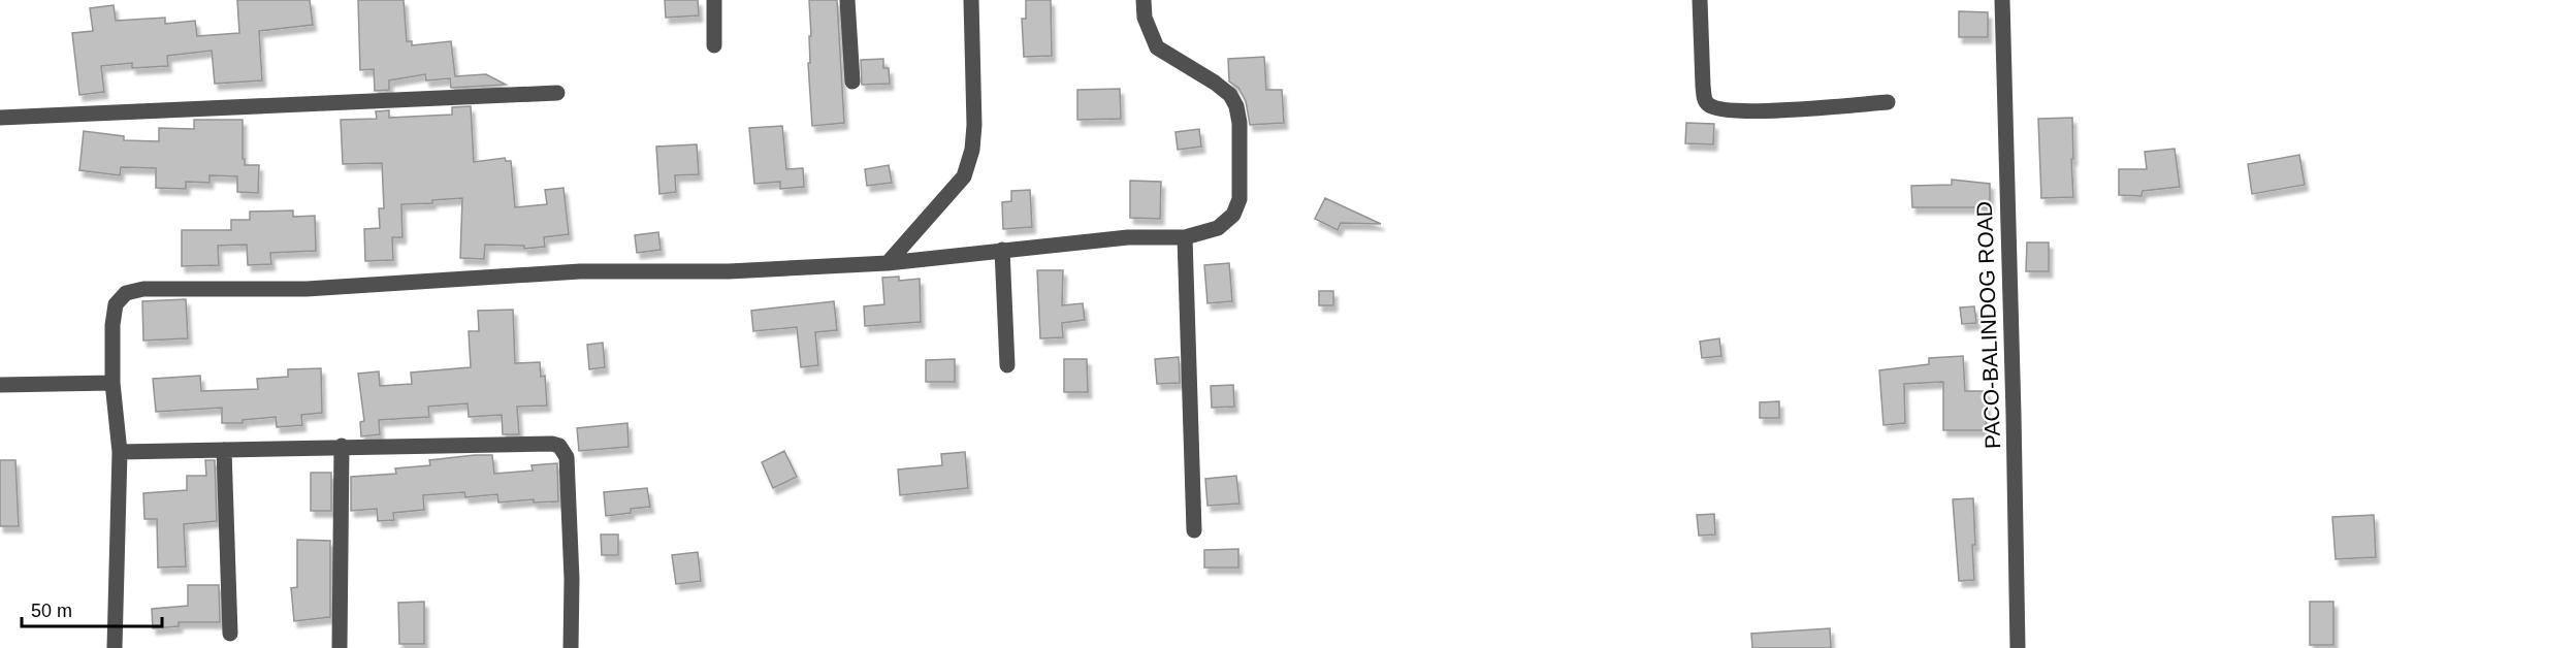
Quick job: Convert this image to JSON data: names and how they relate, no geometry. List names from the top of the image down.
{
  "streets": {
    "street": ["PACO-BALINDOG ROAD"]
  },
  "scale_bar": "50 m"
}
